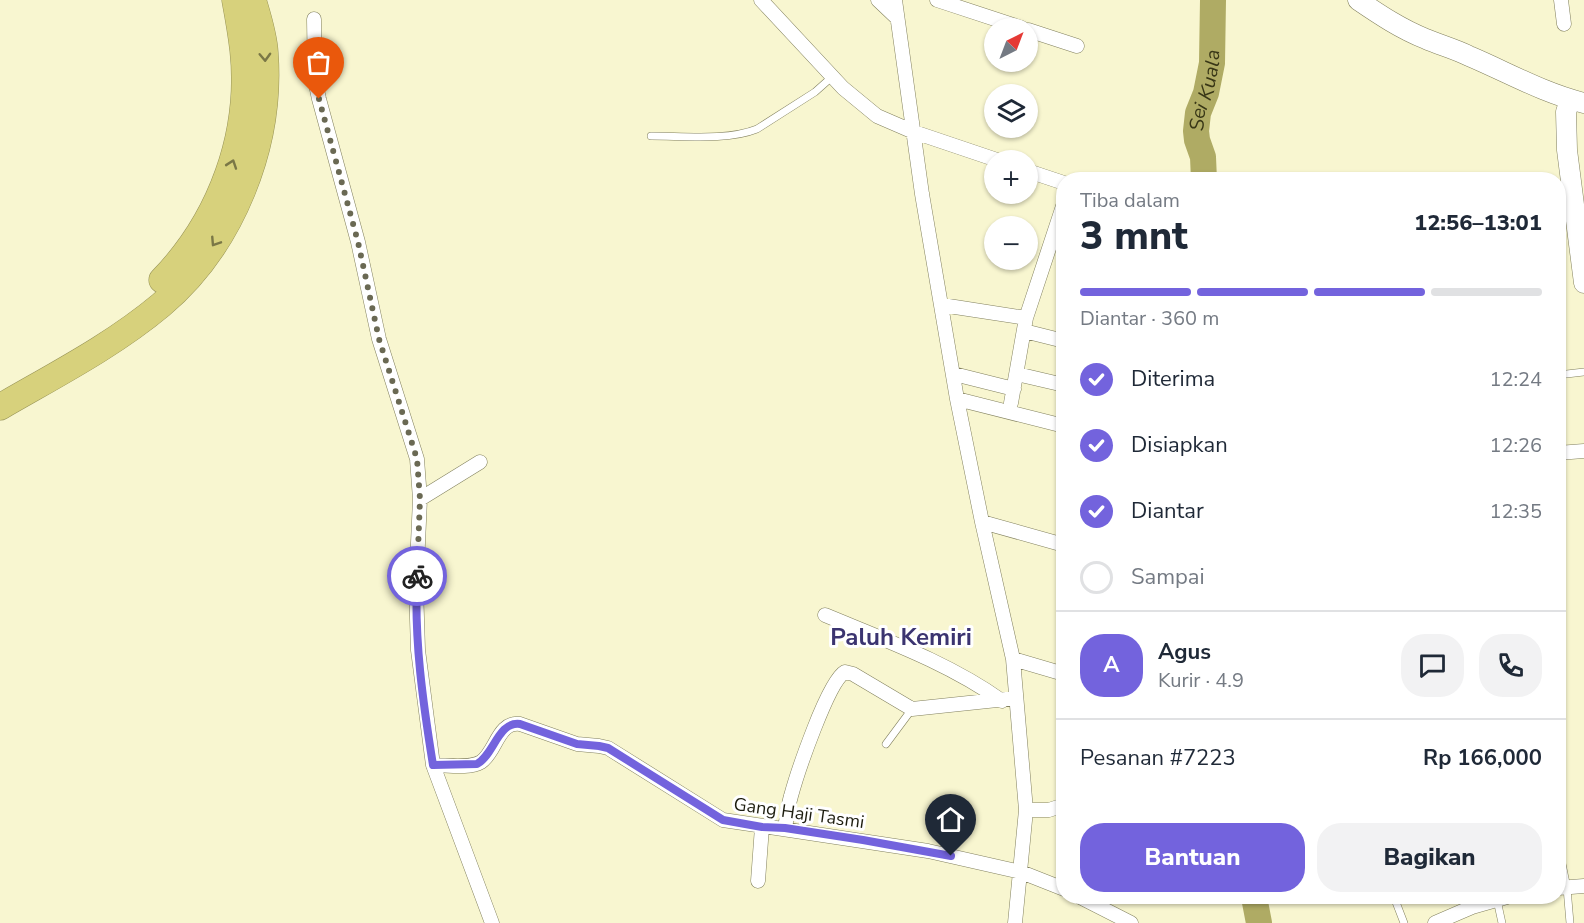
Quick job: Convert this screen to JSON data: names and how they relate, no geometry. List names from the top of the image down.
{
  "streets": {
    "street": ["Gang Haji Tasmi"]
  },
  "districts": ["Paluh Kemiri"],
  "water": ["Sei Kuala"],
  "north": "top right",
  "page": {
    "map_buttons": ["+", "−"],
    "heading": ["3 mnt", "Tiba dalam", "12:56–13:01"],
    "panel": [
      "Agus",
      "Kurir · 4.9",
      "Pesanan #7223",
      "Rp 166,000"
    ],
    "bar": "Diantar · 360 m",
    "list": [
      ["Diterima", "12:24"],
      ["Disiapkan", "12:26"],
      ["Diantar", "12:35"],
      "Sampai"
    ],
    "round": "A",
    "buttons": ["Bantuan", "Bagikan"]
  }
}
